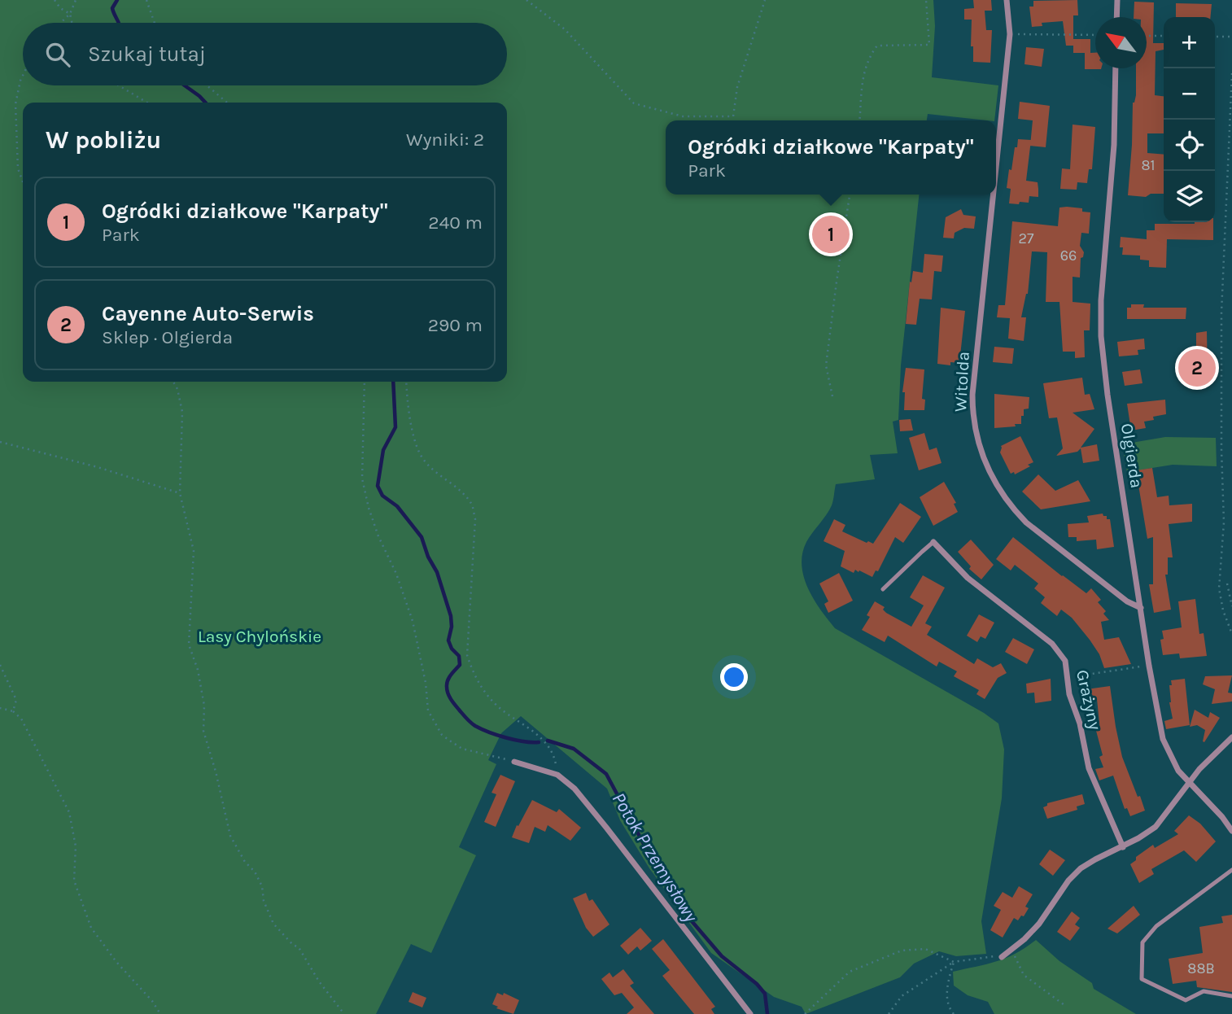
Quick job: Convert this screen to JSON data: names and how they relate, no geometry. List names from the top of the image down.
{
  "streets": {
    "street": ["Witolda", "Olgierda", "Grażyny"]
  },
  "crossings": [
    ["Witolda", "Olgierda"]
  ],
  "water": ["Potok Przemysłowy"],
  "parks": ["Lasy Chylońskie"],
  "house_numbers": [
    "81",
    "27",
    "66",
    "88B"
  ],
  "north": "top left",
  "page": {
    "map_buttons": ["+", "−"],
    "search": "Szukaj tutaj",
    "heading": ["W pobliżu", "Wyniki: 2"],
    "popup": ["Ogródki działkowe \"Karpaty\"", "Park"],
    "list": [
      {
        "mark": "1",
        "name": "Ogródki działkowe \"Karpaty\"",
        "note": "Park",
        "value": "240 m"
      },
      {
        "mark": "2",
        "name": "Cayenne Auto-Serwis",
        "note": "Sklep · Olgierda",
        "value": "290 m"
      }
    ],
    "pins": ["1", "2"]
  }
}
